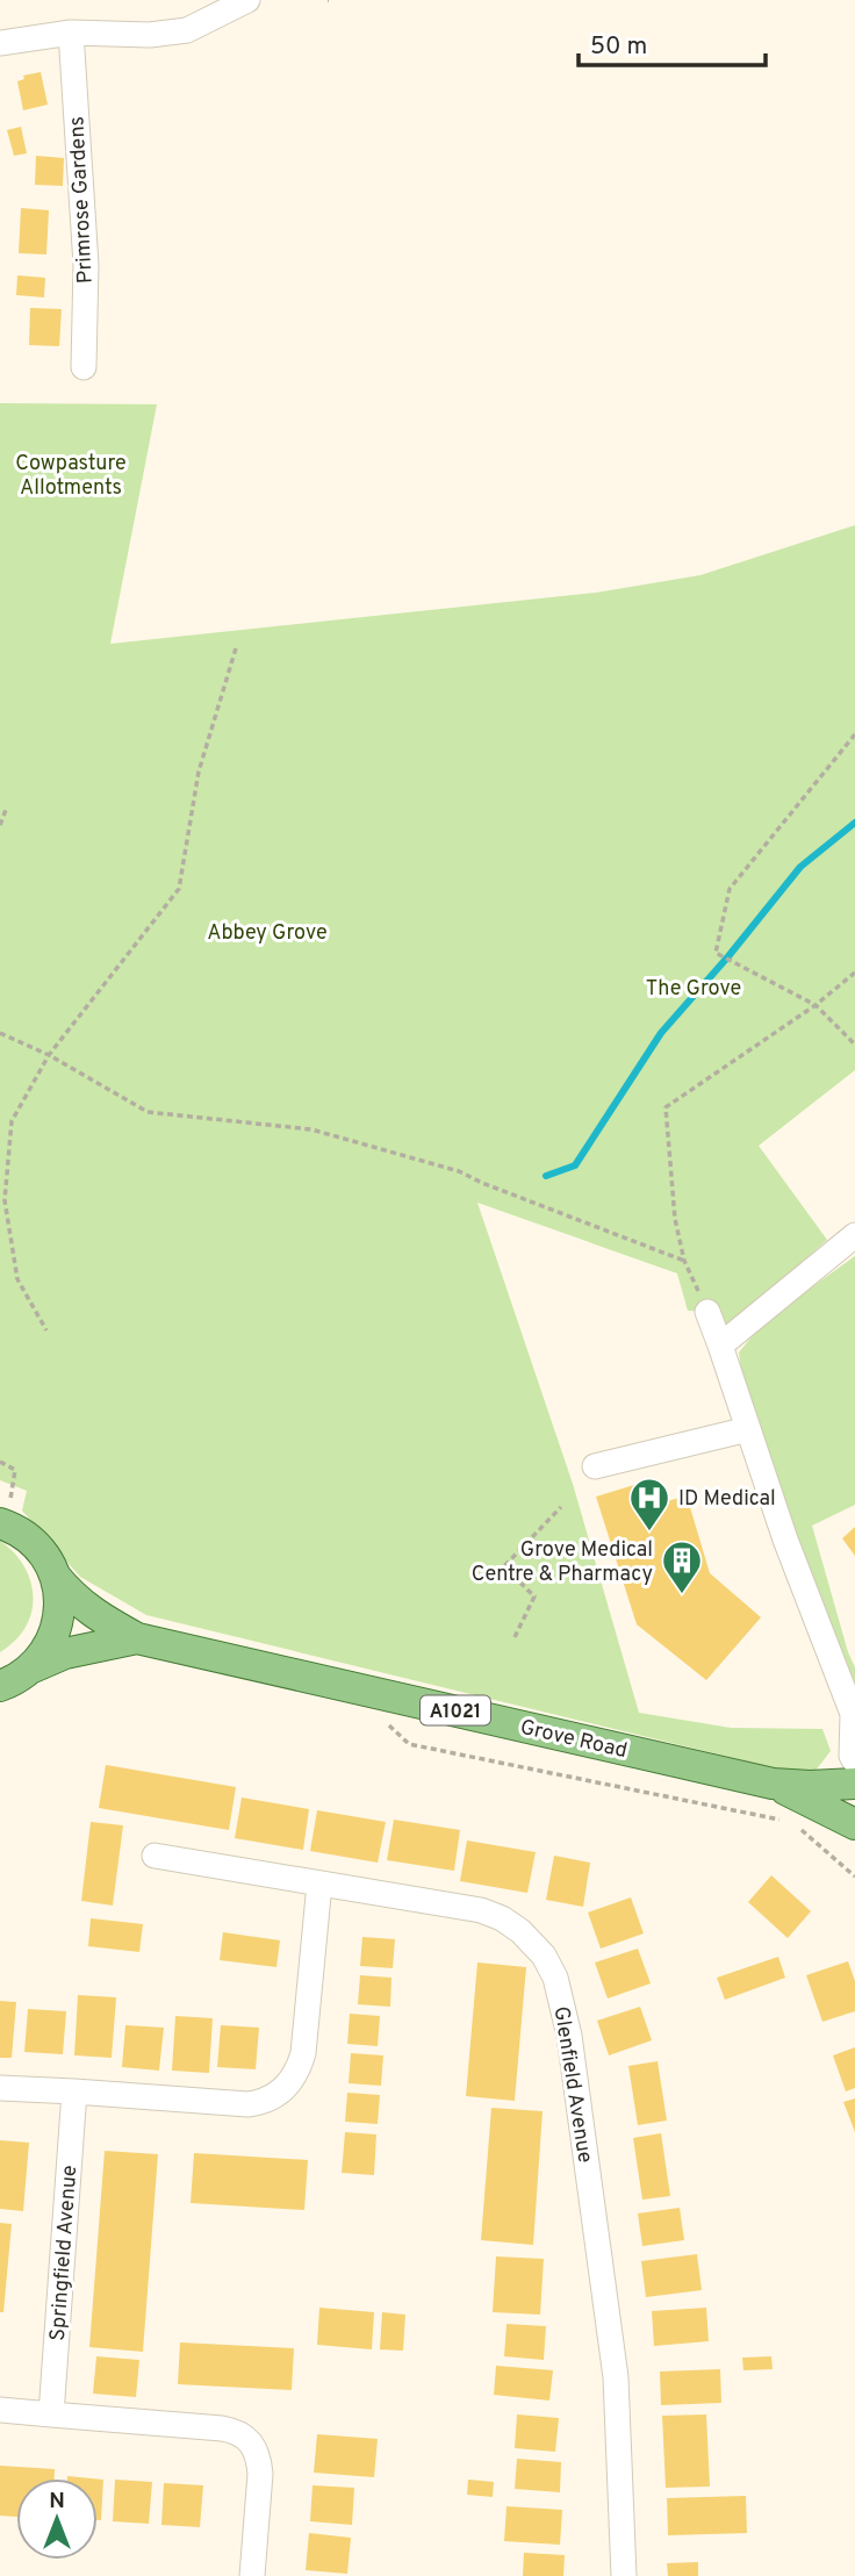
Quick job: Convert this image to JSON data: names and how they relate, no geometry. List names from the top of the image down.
{
  "streets": {
    "main road": ["A1021", "Grove Road"],
    "street": ["Primrose Gardens", "Glenfield Avenue", "Springfield Avenue"]
  },
  "parks": ["Cowpasture Allotments", "Abbey Grove", "The Grove"],
  "places": {
    "hospital": ["ID Medical"],
    "building": ["Grove Medical Centre & Pharmacy"]
  },
  "scale_bar": "50 m",
  "north": "top"
}
